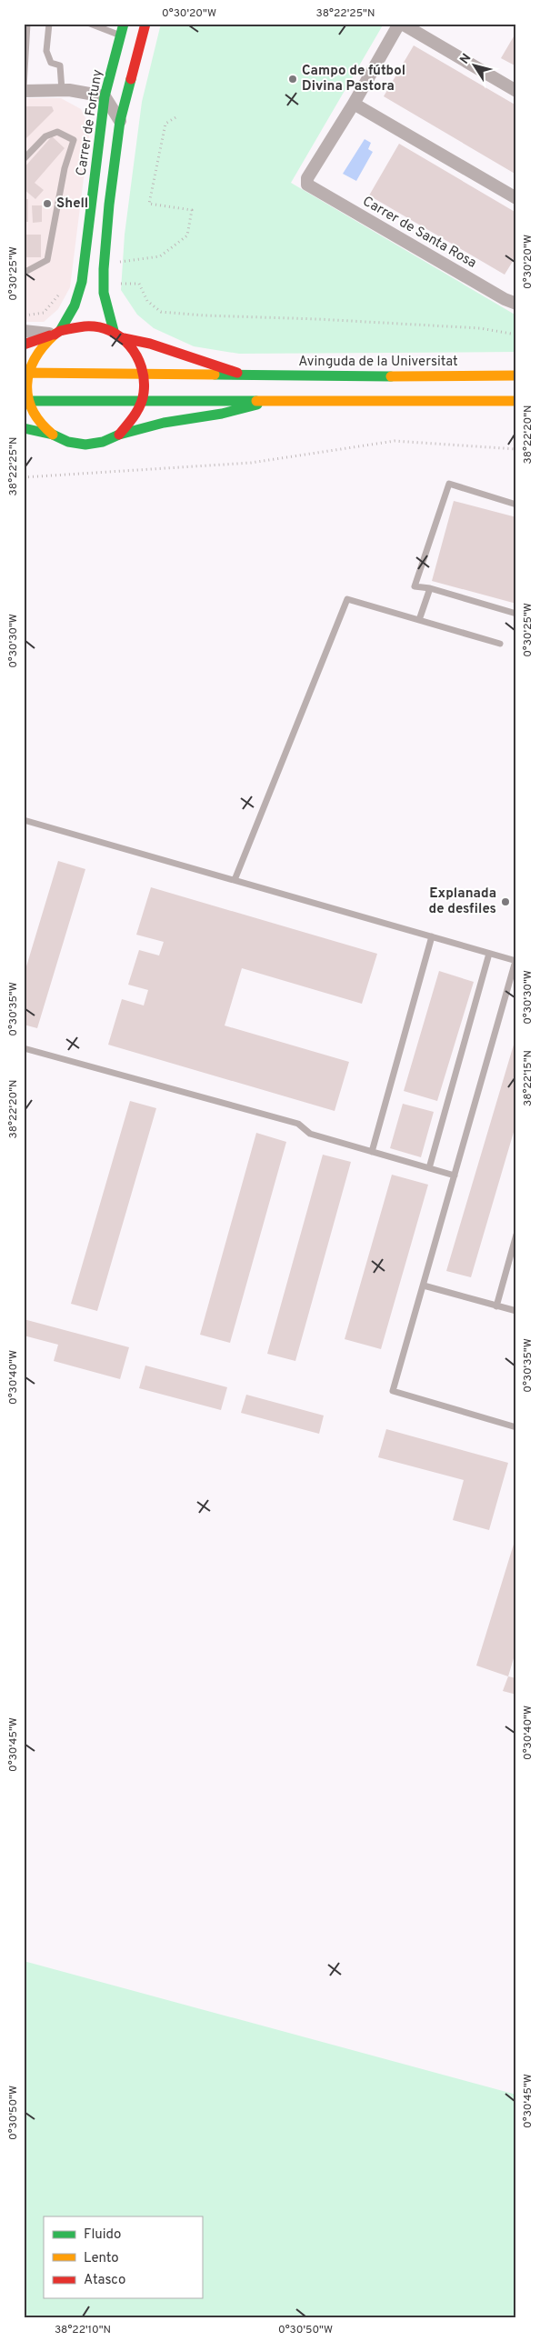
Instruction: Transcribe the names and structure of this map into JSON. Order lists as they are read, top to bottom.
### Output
{
  "streets": {
    "street": ["Carrer de Fortuny", "Carrer de Santa Rosa", "Avinguda de la Universitat"]
  },
  "crossings": [
    ["Carrer de Fortuny", "Avinguda de la Universitat"]
  ],
  "places": ["Campo de fútbol Divina Pastora", "Shell", "Explanada de desfiles"],
  "legend": ["Fluido", "Lento", "Atasco"],
  "north": "top left",
  "coordinates": [
    "0°30'20\"W",
    "38°22'25\"N",
    "0°30'25\"W",
    "38°22'20\"N",
    "0°30'30\"W",
    "0°30'35\"W",
    "38°22'15\"N",
    "0°30'40\"W",
    "0°30'45\"W",
    "0°30'50\"W",
    "38°22'10\"N"
  ]
}
